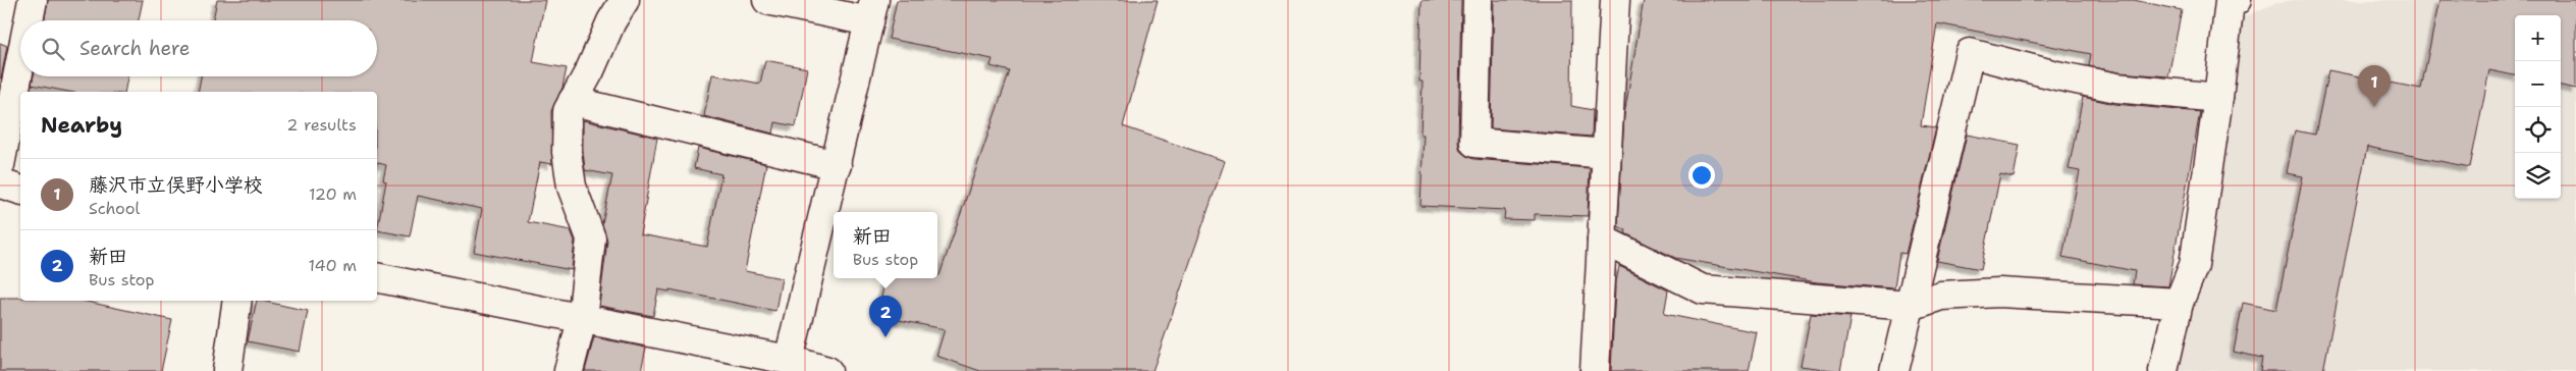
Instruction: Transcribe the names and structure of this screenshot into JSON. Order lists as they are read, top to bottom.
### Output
{
  "page": {
    "map_buttons": ["+", "−"],
    "search": "Search here",
    "pins": ["1", "2"],
    "heading": ["Nearby", "2 results"],
    "list": [
      {
        "mark": "1",
        "name": "藤沢市立俣野小学校",
        "note": "School",
        "value": "120 m"
      },
      {
        "mark": "2",
        "name": "新田",
        "note": "Bus stop",
        "value": "140 m"
      }
    ],
    "popup": ["新田", "Bus stop"]
  }
}
